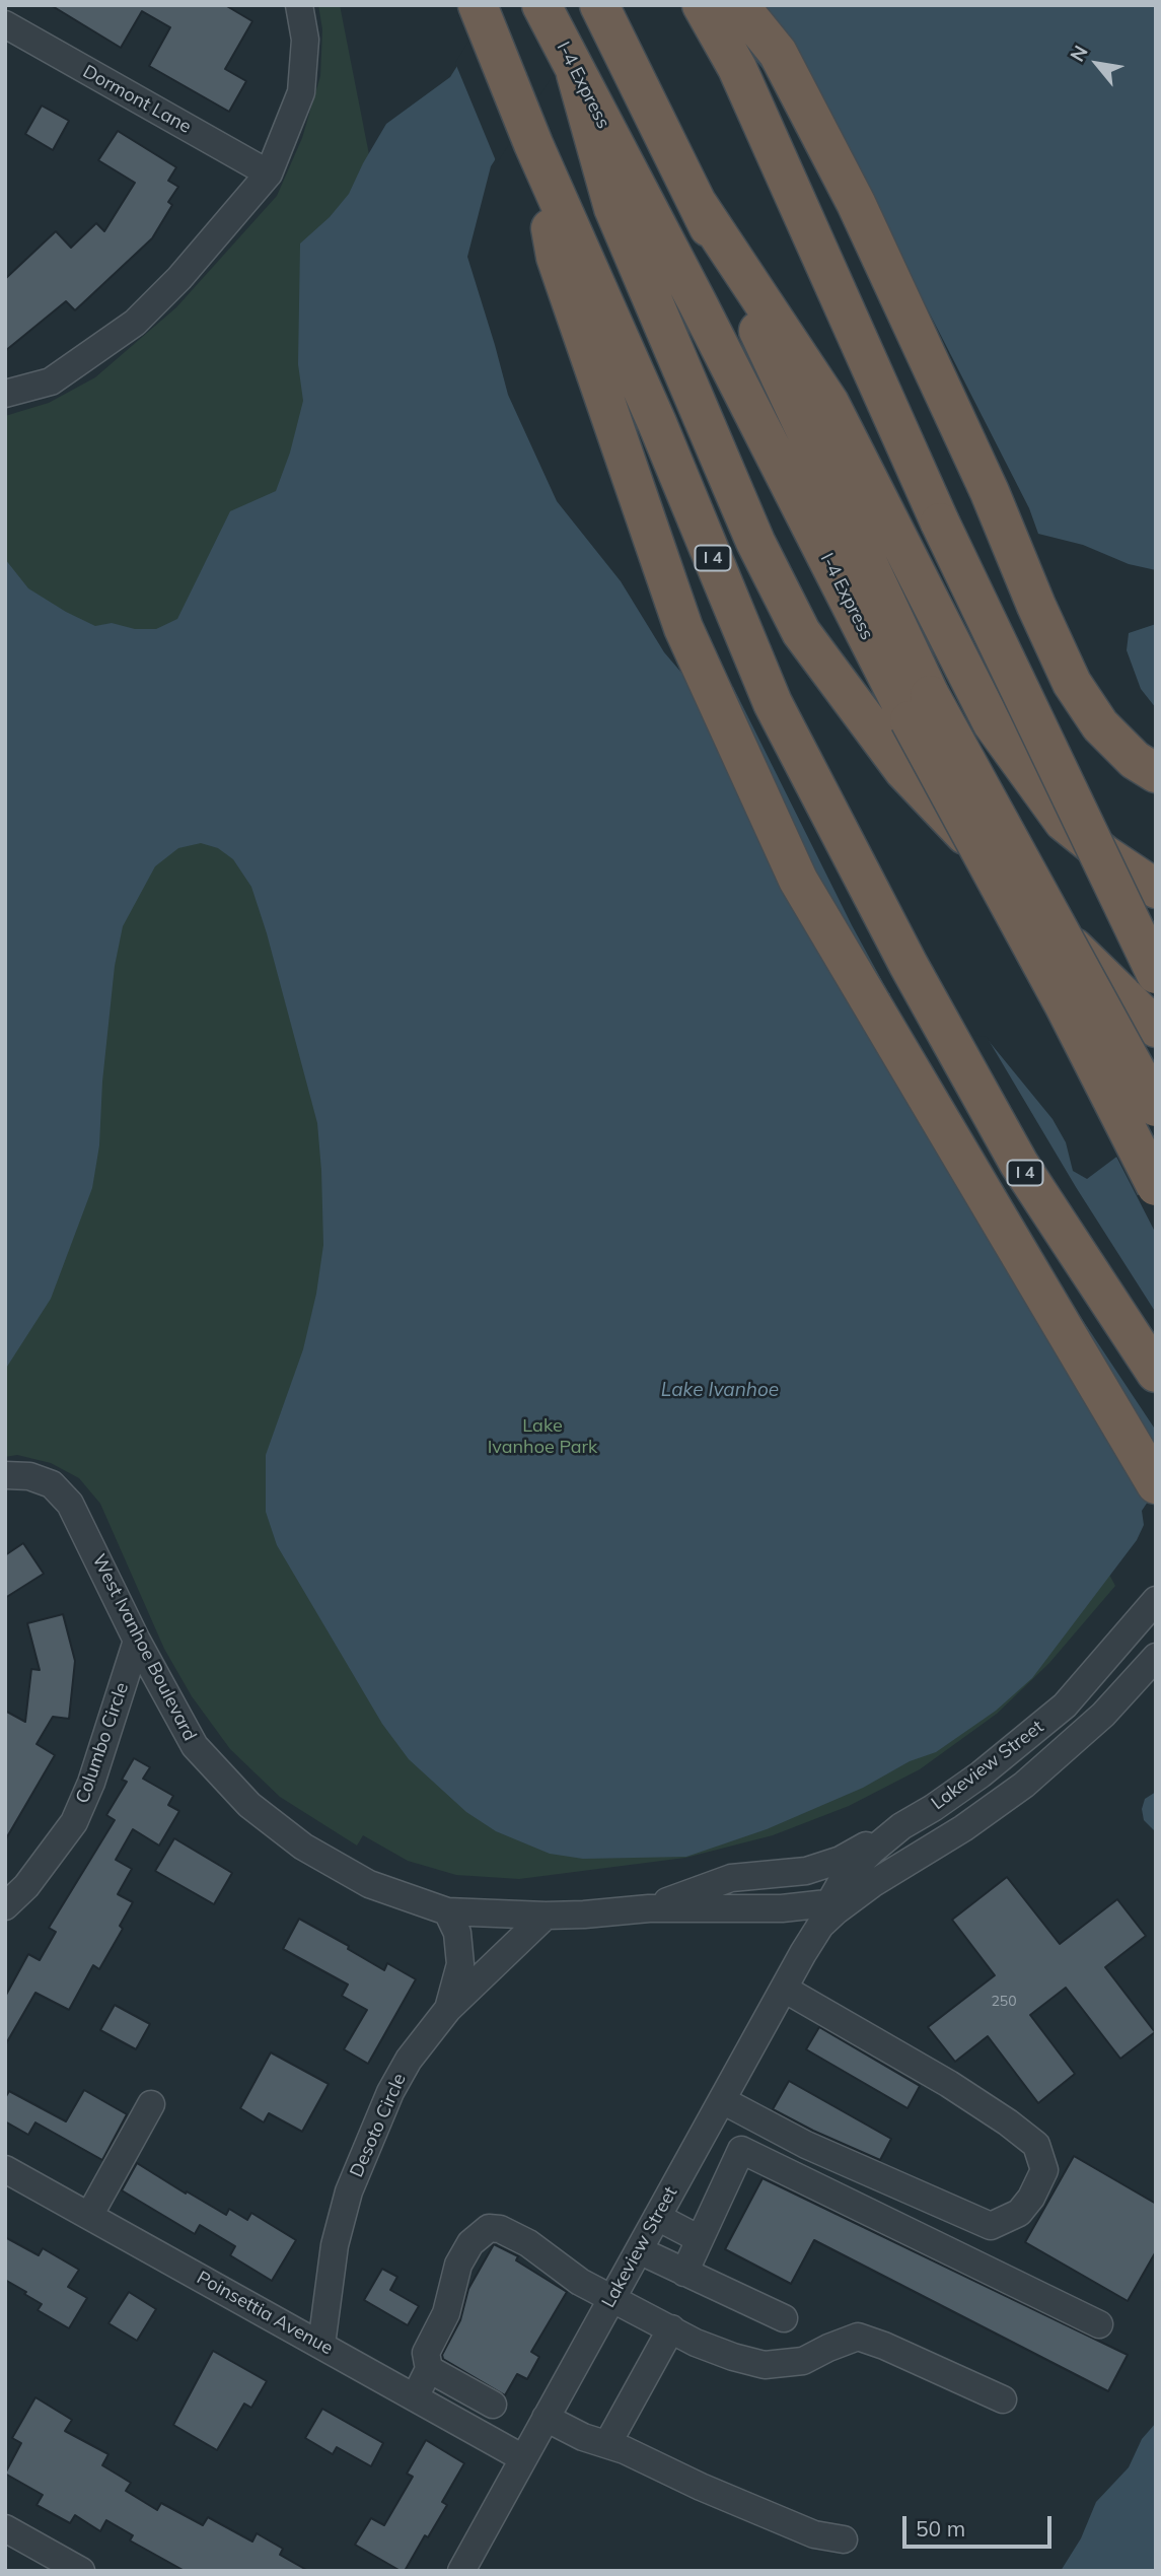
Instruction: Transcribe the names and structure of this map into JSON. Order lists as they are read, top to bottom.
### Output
{
  "streets": {
    "highway": ["I-4 Express", "I 4"],
    "street": [
      "Dormont Lane",
      "West Ivanhoe Boulevard",
      "Columbo Circle",
      "Lakeview Street",
      "Desoto Circle",
      "Poinsettia Avenue"
    ]
  },
  "crossings": [
    ["West Ivanhoe Boulevard", "Columbo Circle"],
    ["West Ivanhoe Boulevard", "Lakeview Street"],
    ["West Ivanhoe Boulevard", "Desoto Circle"],
    ["Lakeview Street", "Poinsettia Avenue"],
    ["Desoto Circle", "Poinsettia Avenue"]
  ],
  "water": ["Lake Ivanhoe"],
  "parks": ["Lake Ivanhoe Park"],
  "house_numbers": ["250"],
  "scale_bar": "50 m",
  "north": "top left"
}
